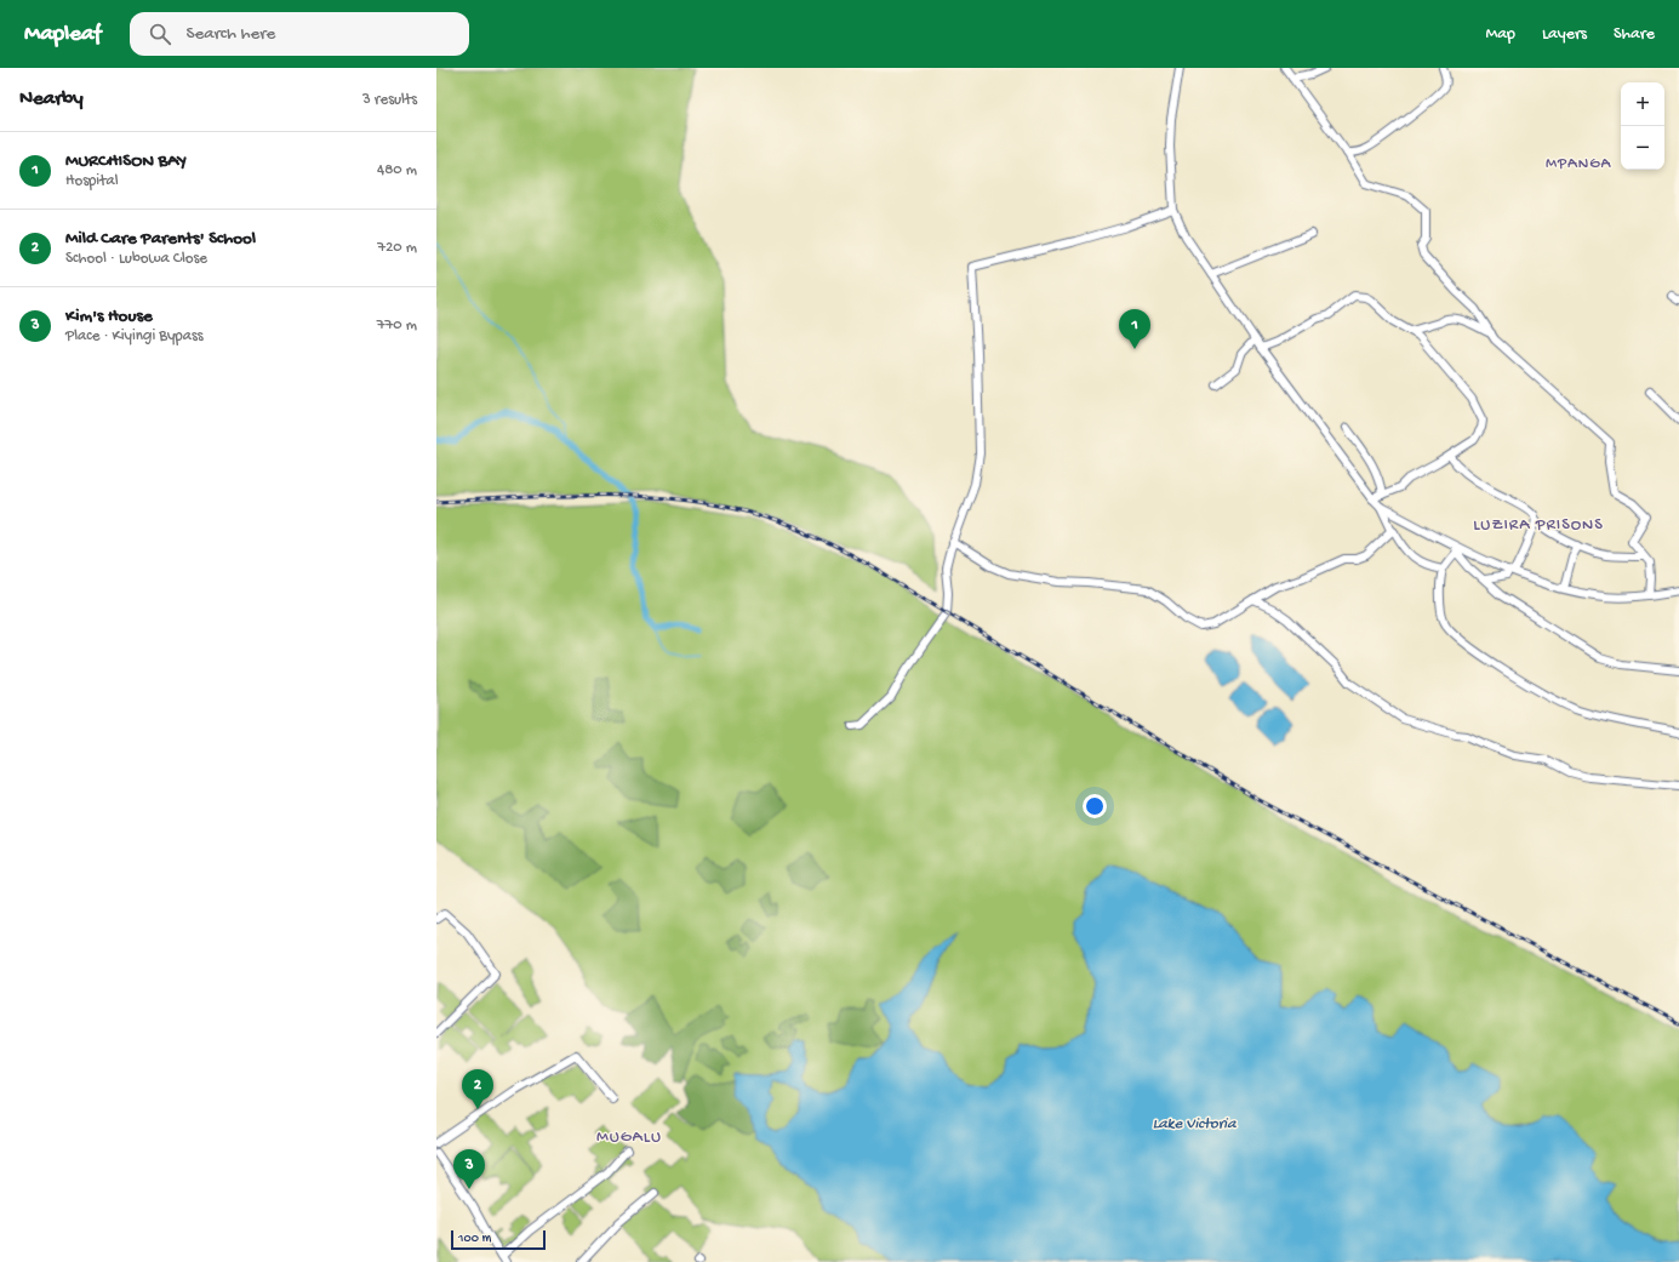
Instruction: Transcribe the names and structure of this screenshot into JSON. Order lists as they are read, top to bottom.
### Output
{
  "districts": ["MPANGA", "LUZIRA PRISONS", "MUGALU"],
  "water": ["Lake Victoria"],
  "scale_bar": "100 m",
  "page": {
    "header": "Mapleaf",
    "search": "Search here",
    "nav": ["Map", "Layers", "Share"],
    "heading": ["Nearby", "3 results"],
    "map_buttons": ["+", "−"],
    "list": [
      {
        "mark": "1",
        "name": "MURCHISON BAY",
        "note": "Hospital",
        "value": "480 m"
      },
      {
        "mark": "2",
        "name": "Mild Care Parents' School",
        "note": "School · Lubowa Close",
        "value": "720 m"
      },
      {
        "mark": "3",
        "name": "Kim's House",
        "note": "Place · Kiyingi Bypass",
        "value": "770 m"
      }
    ],
    "pins": ["1", "2", "3"],
    "scale": "100 m"
  }
}
